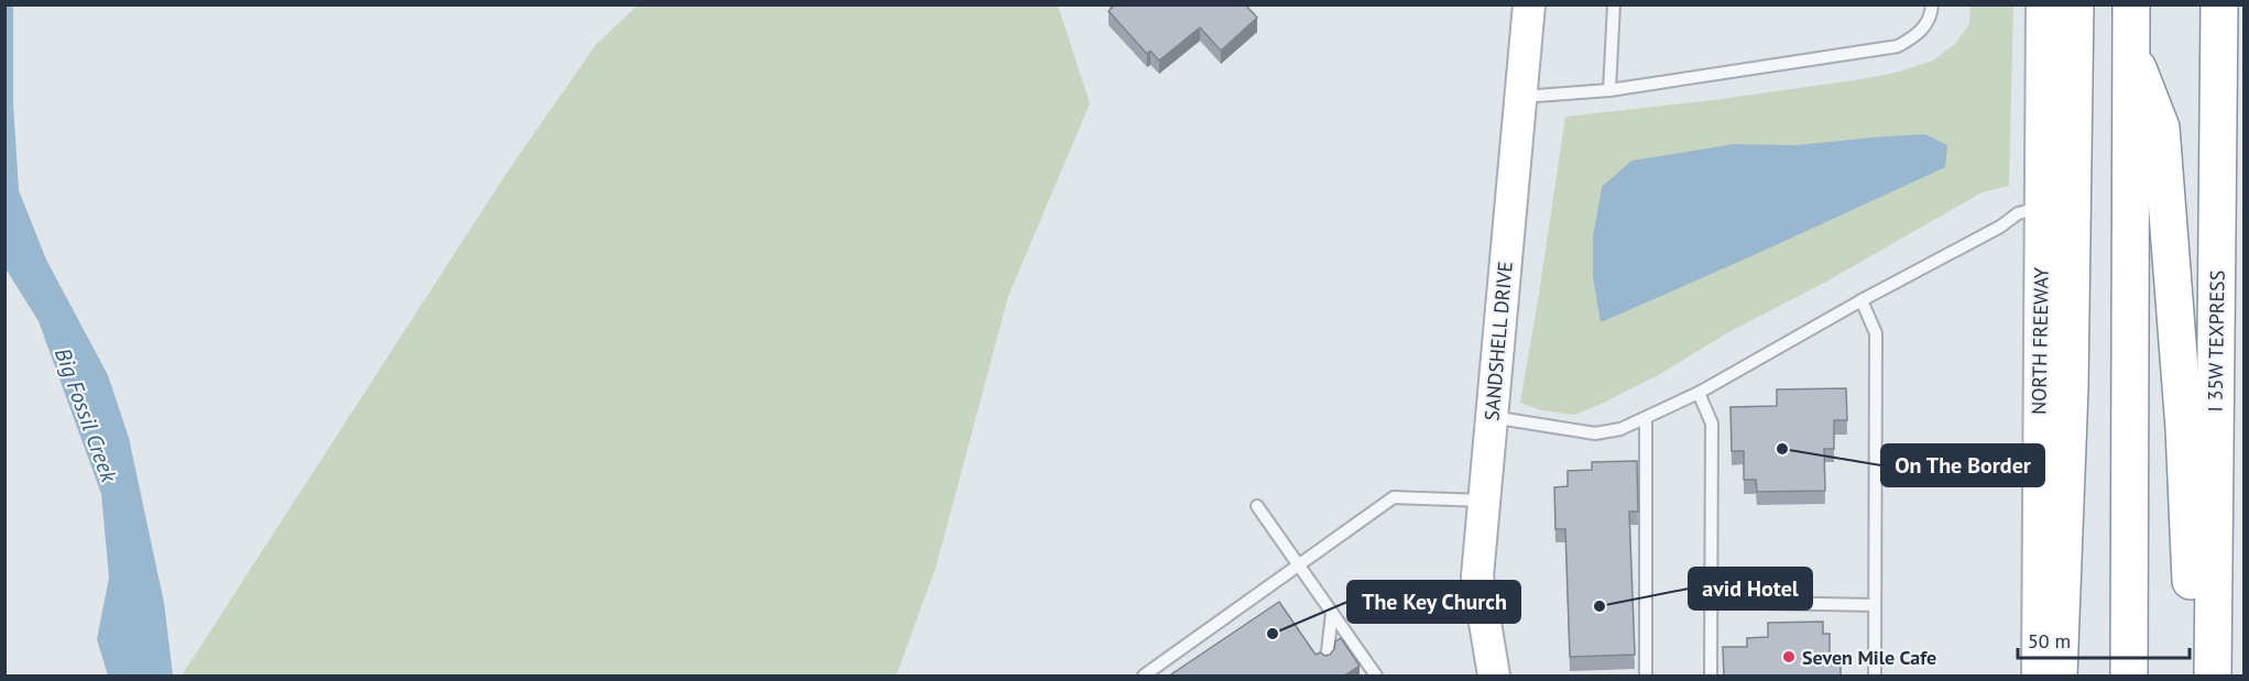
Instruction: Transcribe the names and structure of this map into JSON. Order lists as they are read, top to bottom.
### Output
{
  "streets": {
    "highway": ["I 35W TEXPRESS"],
    "street": ["SANDSHELL DRIVE", "NORTH FREEWAY"]
  },
  "water": ["Big Fossil Creek"],
  "places": [
    "On The Border",
    "avid Hotel",
    "The Key Church",
    "Seven Mile Cafe"
  ],
  "scale_bar": "50 m"
}
